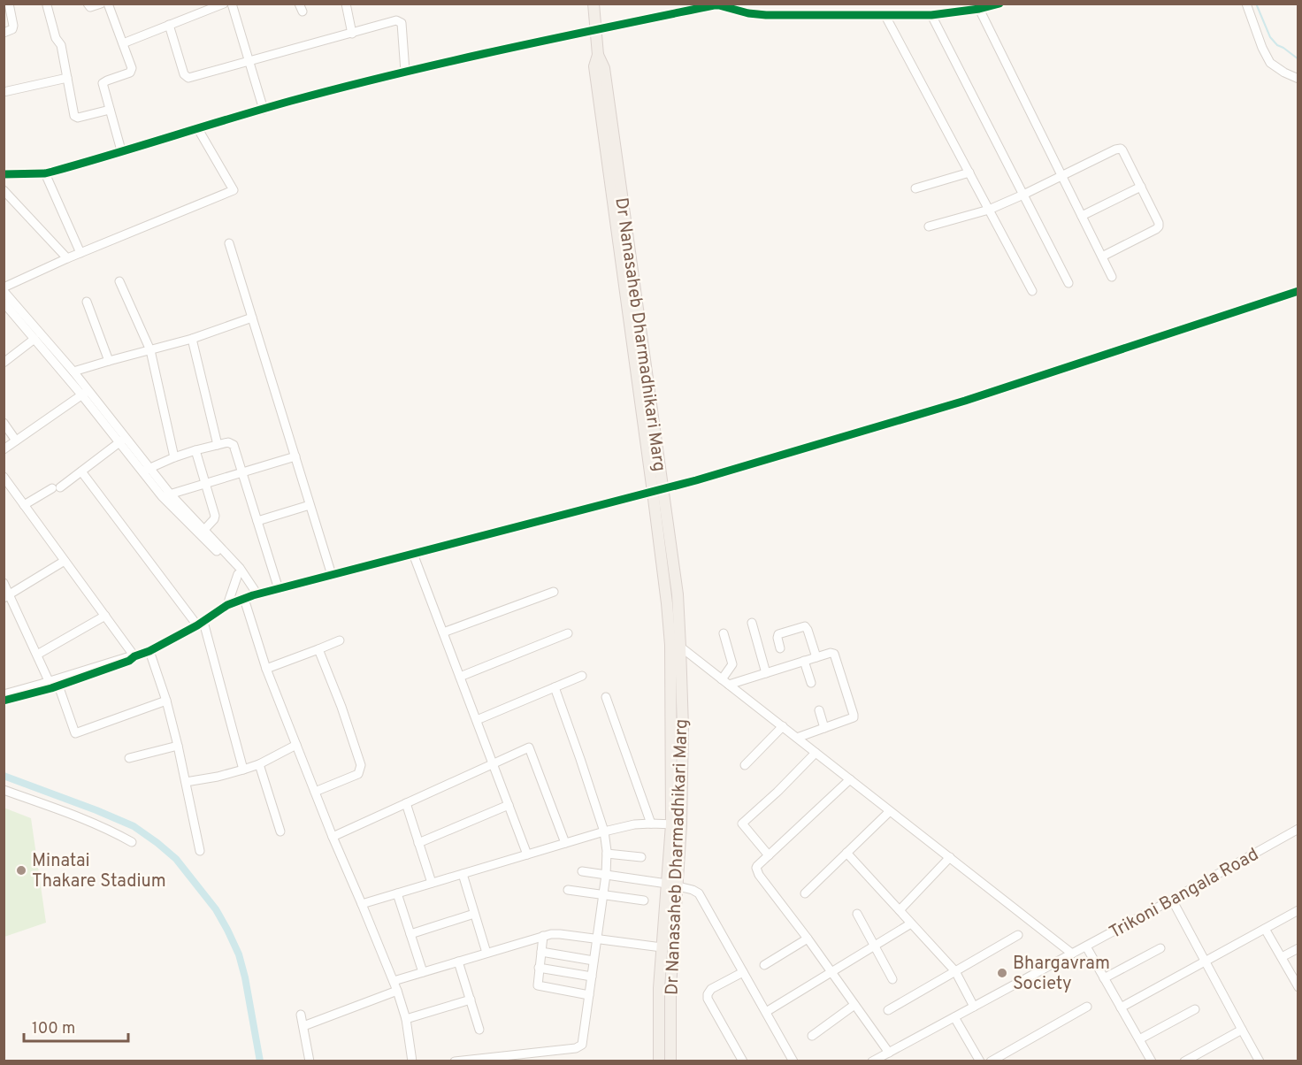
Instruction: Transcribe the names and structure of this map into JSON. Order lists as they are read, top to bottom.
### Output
{
  "streets": {
    "main road": ["Dr Nanasaheb Dharmadhikari Marg"],
    "street": ["Trikoni Bangala Road"]
  },
  "places": ["Minatai Thakare Stadium", "Bhargavram Society"],
  "scale_bar": "100 m"
}
